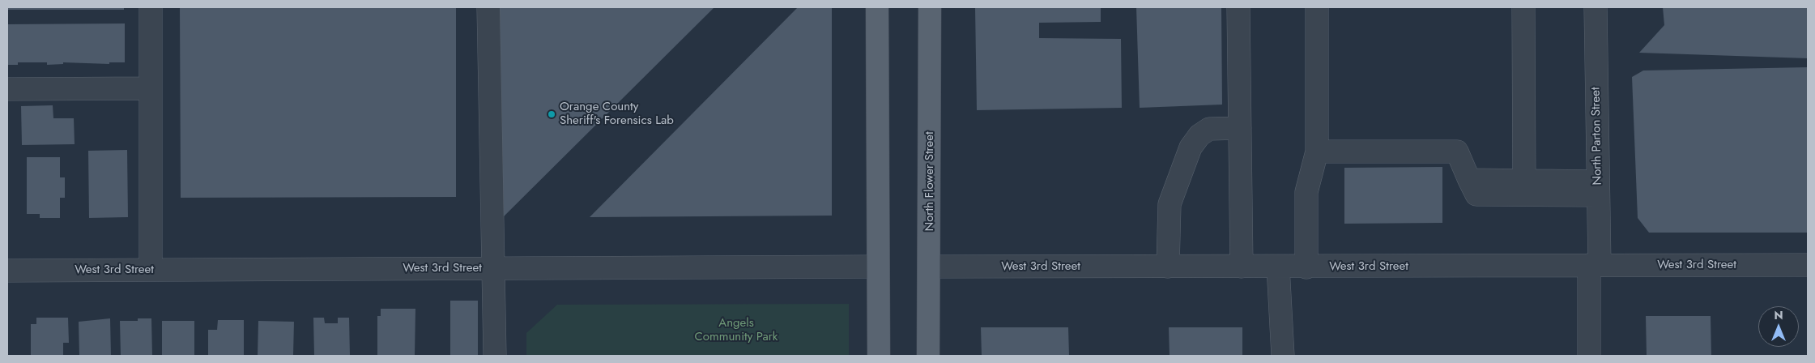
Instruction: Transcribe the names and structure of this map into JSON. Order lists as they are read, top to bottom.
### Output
{
  "streets": {
    "main road": ["North Flower Street"],
    "street": ["North Parton Street", "West 3rd Street"]
  },
  "crossings": [
    ["North Parton Street", "West 3rd Street"],
    ["North Flower Street", "West 3rd Street"]
  ],
  "parks": ["Angels Community Park"],
  "places": ["Orange County Sheriff's Forensics Lab"],
  "north": "top"
}
